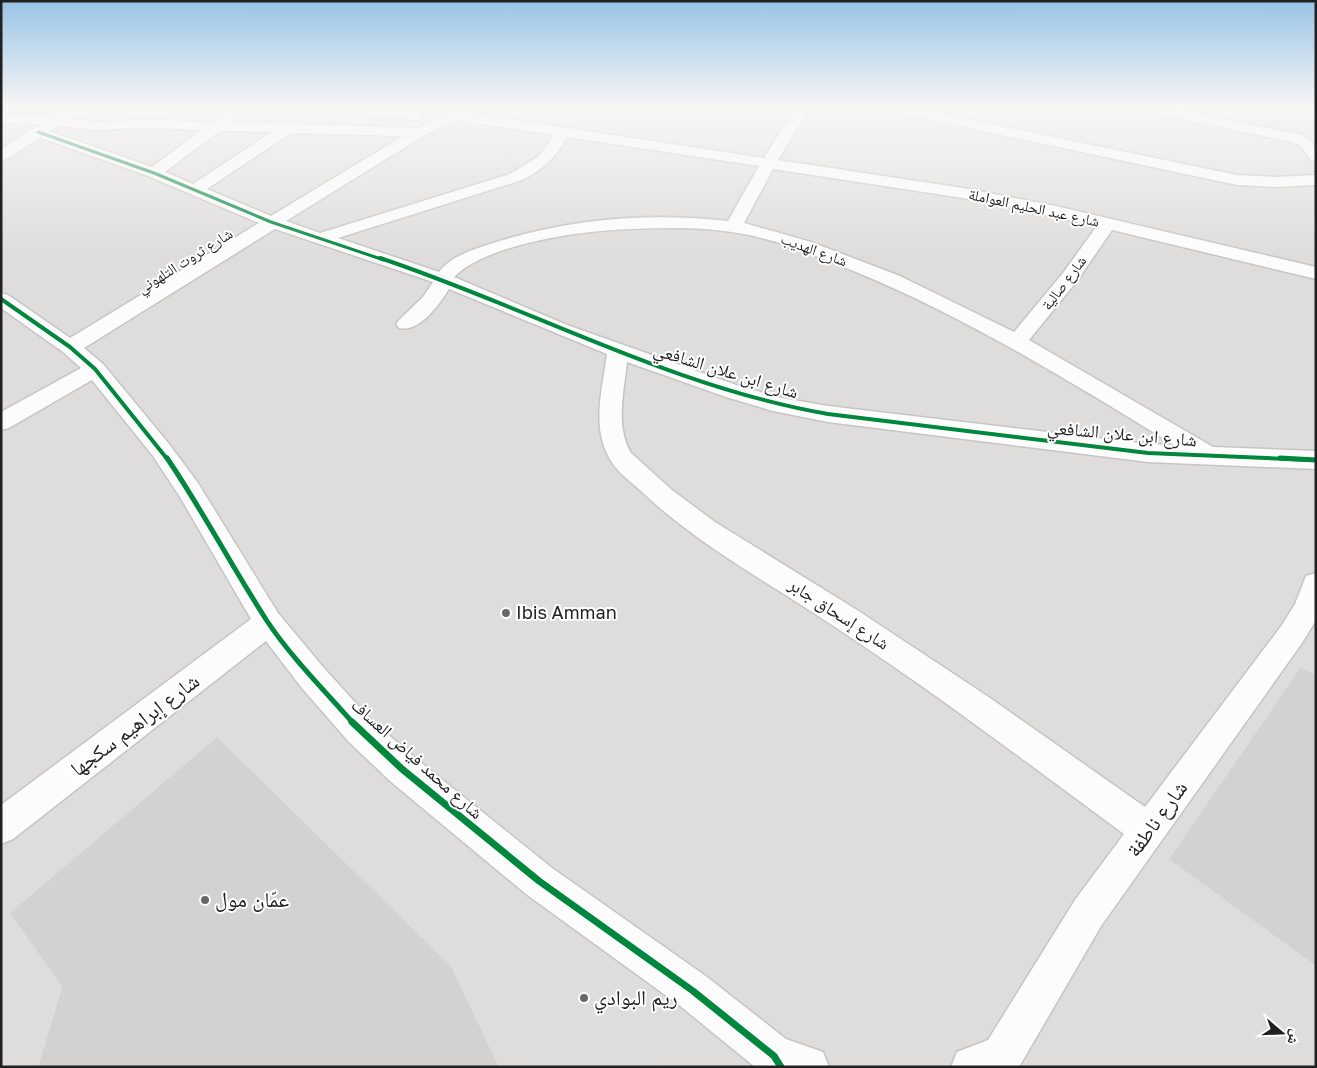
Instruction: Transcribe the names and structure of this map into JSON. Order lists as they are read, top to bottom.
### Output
{
  "streets": {
    "street": [
      "شارع عبد الحليم العواملة",
      "شارع الهديب",
      "شارع ثروت التلهوني",
      "شارع صالية",
      "شارع ابن علان الشافعي",
      "شارع إسحاق جابر",
      "شارع إبراهيم سكجها",
      "شارع محمد فياض العساف",
      "شارع ناطفة"
    ]
  },
  "crossings": [
    ["شارع عبد الحليم العواملة", "شارع صالية"],
    ["شارع الهديب", "شارع صالية"],
    ["شارع الهديب", "شارع ابن علان الشافعي"],
    ["شارع ثروت التلهوني", "شارع ابن علان الشافعي"],
    ["شارع ثروت التلهوني", "شارع محمد فياض العساف"],
    ["شارع ابن علان الشافعي", "شارع إسحاق جابر"],
    ["شارع إسحاق جابر", "شارع ناطفة"],
    ["شارع إبراهيم سكجها", "شارع محمد فياض العساف"]
  ],
  "places": ["Ibis Amman", "عمّان مول", "ريم البوادي"],
  "north": "right"
}
